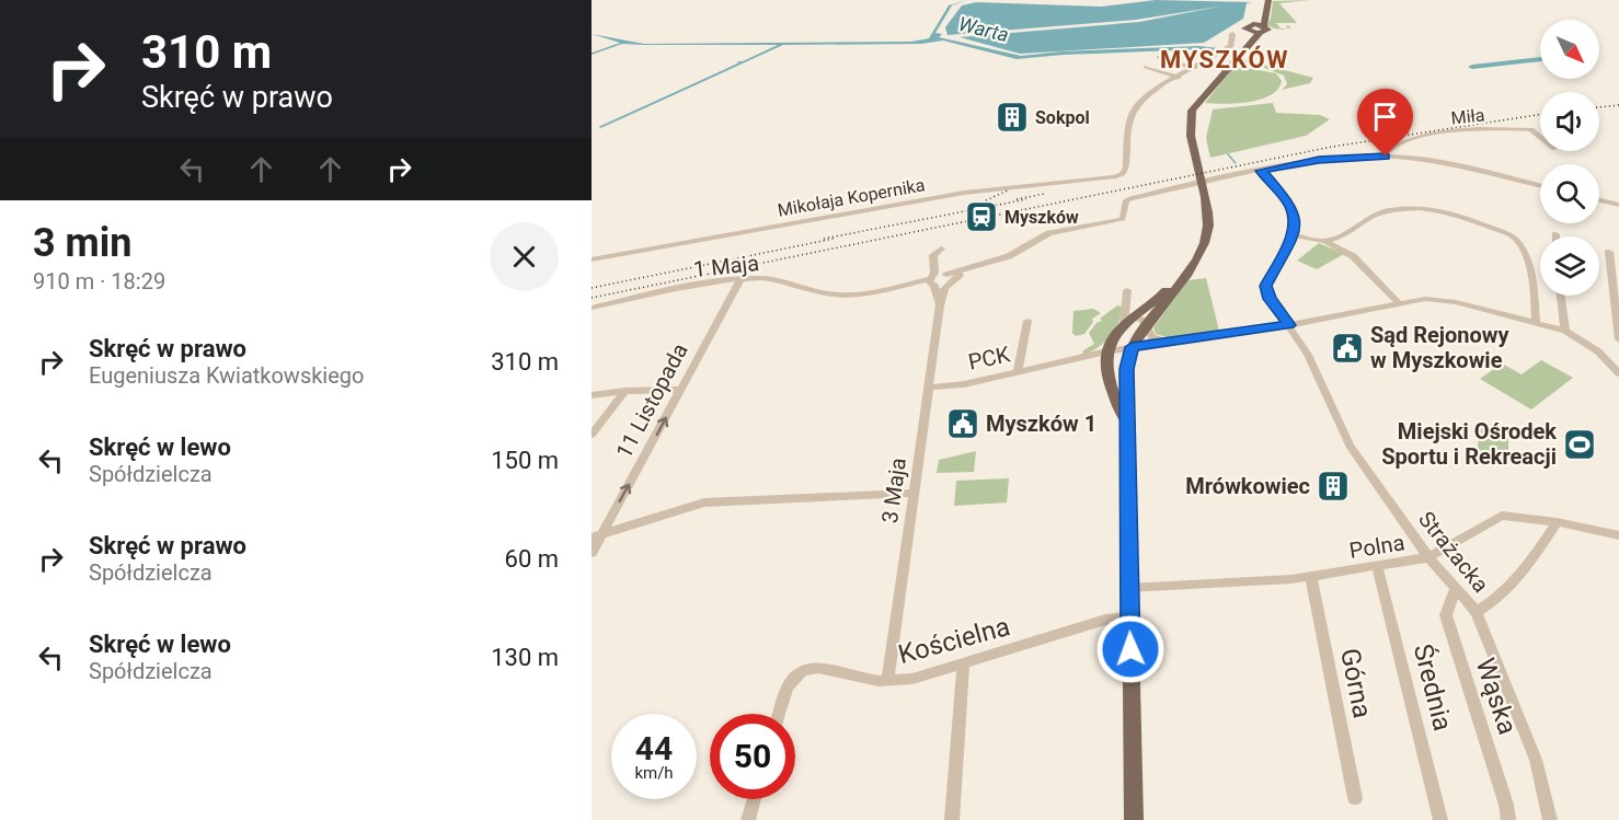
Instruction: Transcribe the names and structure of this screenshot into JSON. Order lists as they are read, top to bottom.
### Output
{
  "streets": {
    "street": [
      "Miła",
      "Mikołaja Kopernika",
      "1 Maja",
      "PCK",
      "11 Listopada",
      "3 Maja",
      "Polna",
      "Strażacka",
      "Kościelna",
      "Górna",
      "Średnia",
      "Wąska"
    ]
  },
  "crossings": [
    ["1 Maja", "11 Listopada"],
    ["1 Maja", "3 Maja"],
    ["PCK", "3 Maja"],
    ["PCK", "Strażacka"],
    ["3 Maja", "Kościelna"],
    ["Polna", "Strażacka"],
    ["Polna", "Górna"],
    ["Polna", "Średnia"],
    ["Strażacka", "Wąska"]
  ],
  "districts": ["MYSZKÓW"],
  "water": ["Warta"],
  "places": {
    "building": ["Sokpol", "Mrówkowiec"],
    "station": ["Myszków"],
    "public building": ["Sąd Rejonowy w Myszkowie", "Myszków 1"],
    "sports": ["Miejski Ośrodek Sportu i Rekreacji"]
  },
  "north": "bottom right",
  "page": {
    "turn": ["310 m", "Skręć w prawo"],
    "heading": ["3 min", "910 m · 18:29"],
    "list": [
      {
        "name": "Skręć w prawo",
        "note": "Eugeniusza Kwiatkowskiego",
        "value": "310 m"
      },
      {
        "name": "Skręć w lewo",
        "note": "Spółdzielcza",
        "value": "150 m"
      },
      {
        "name": "Skręć w prawo",
        "note": "Spółdzielcza",
        "value": "60 m"
      },
      {
        "name": "Skręć w lewo",
        "note": "Spółdzielcza",
        "value": "130 m"
      }
    ],
    "speed": "44 km/h",
    "limit": "50"
  }
}
